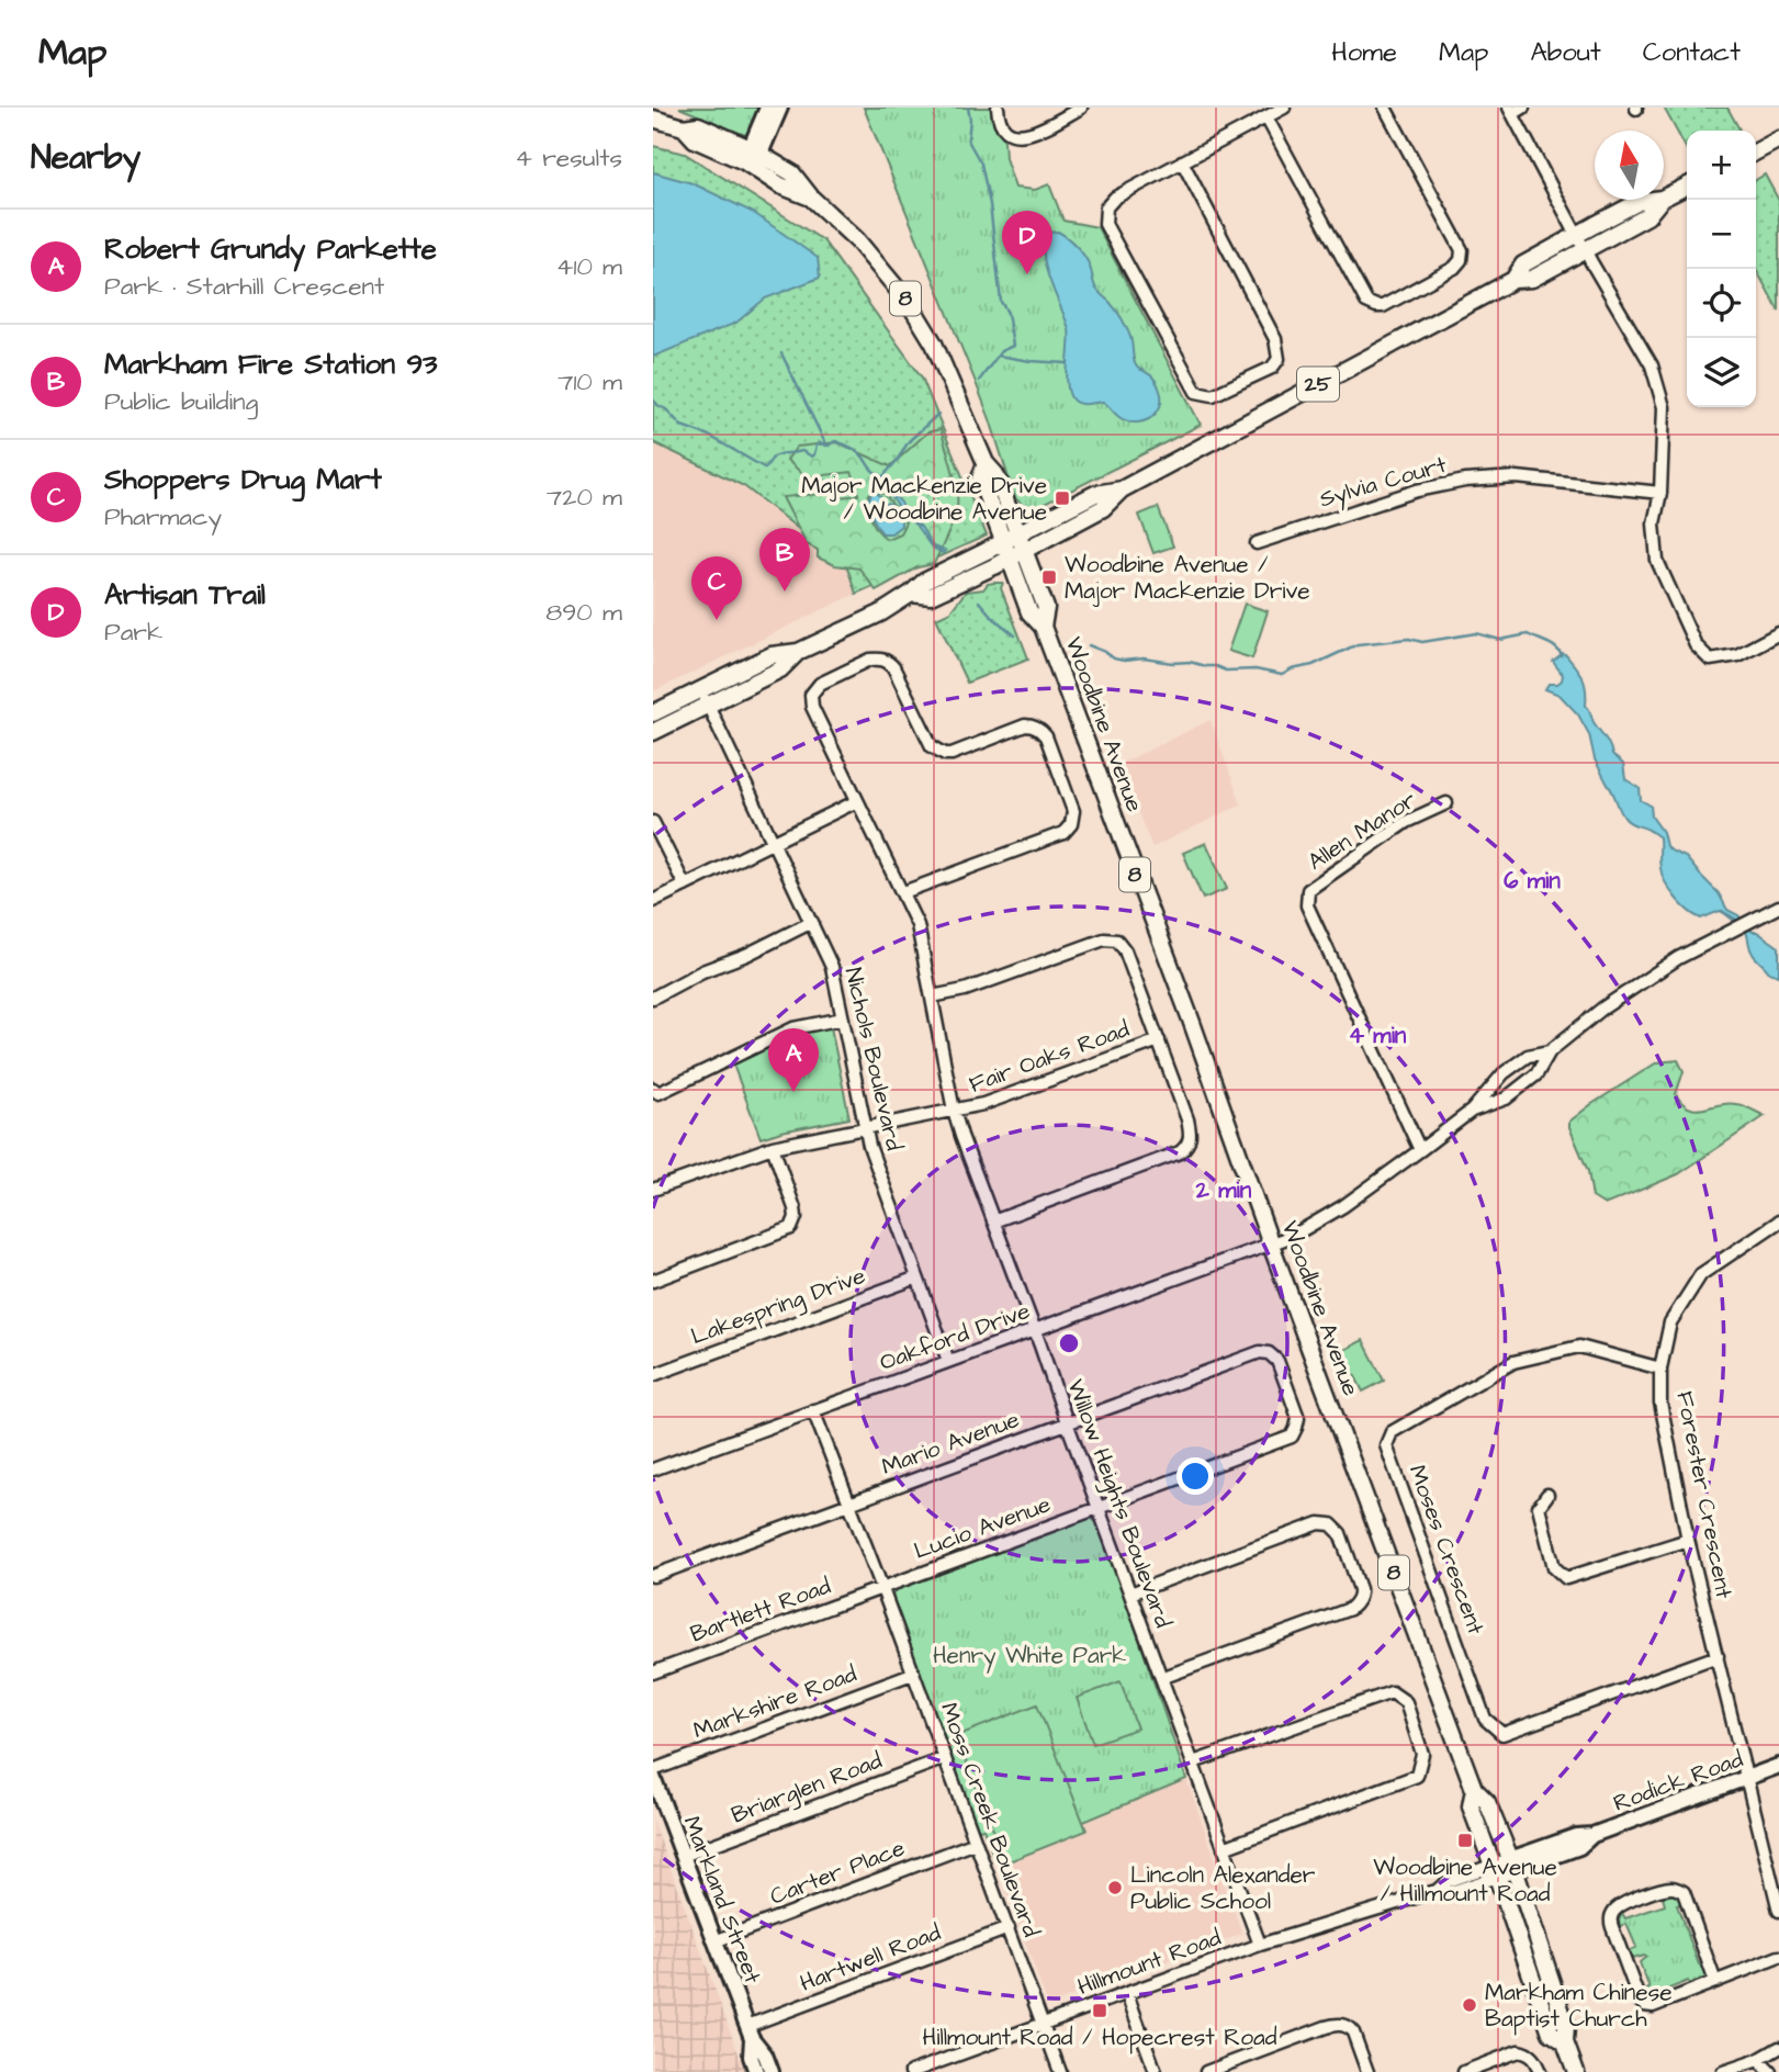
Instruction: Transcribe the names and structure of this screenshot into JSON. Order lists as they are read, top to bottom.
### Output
{
  "streets": {
    "main road": ["8", "25", "Woodbine Avenue"],
    "street": [
      "Sylvia Court",
      "Allen Manor",
      "Fair Oaks Road",
      "Nichols Boulevard",
      "Lakespring Drive",
      "Oakford Drive",
      "Mario Avenue",
      "Forester Crescent",
      "Willow Heights Boulevard",
      "Lucio Avenue",
      "Moses Crescent",
      "Bartlett Road",
      "Markshire Road",
      "Rodick Road",
      "Briarglen Road",
      "Moss Creek Boulevard",
      "Carter Place",
      "Markland Street",
      "Hartwell Road",
      "Hillmount Road"
    ]
  },
  "crossings": [
    ["25", "Woodbine Avenue"],
    ["25", "Nichols Boulevard"],
    ["Woodbine Avenue", "Oakford Drive"],
    ["Woodbine Avenue", "Rodick Road"],
    ["Woodbine Avenue", "Hillmount Road"],
    ["Allen Manor", "Oakford Drive"],
    ["Fair Oaks Road", "Nichols Boulevard"],
    ["Fair Oaks Road", "Willow Heights Boulevard"],
    ["Nichols Boulevard", "Lakespring Drive"],
    ["Nichols Boulevard", "Oakford Drive"],
    ["Oakford Drive", "Willow Heights Boulevard"],
    ["Oakford Drive", "Moss Creek Boulevard"],
    ["Mario Avenue", "Willow Heights Boulevard"],
    ["Mario Avenue", "Lucio Avenue"],
    ["Mario Avenue", "Moss Creek Boulevard"],
    ["Forester Crescent", "Moses Crescent"],
    ["Forester Crescent", "Rodick Road"],
    ["Willow Heights Boulevard", "Lucio Avenue"],
    ["Willow Heights Boulevard", "Hillmount Road"],
    ["Lucio Avenue", "Bartlett Road"],
    ["Lucio Avenue", "Moss Creek Boulevard"],
    ["Bartlett Road", "Moss Creek Boulevard"],
    ["Markshire Road", "Moss Creek Boulevard"],
    ["Rodick Road", "Hillmount Road"],
    ["Briarglen Road", "Moss Creek Boulevard"],
    ["Briarglen Road", "Markland Street"],
    ["Moss Creek Boulevard", "Carter Place"],
    ["Moss Creek Boulevard", "Hartwell Road"],
    ["Moss Creek Boulevard", "Hillmount Road"],
    ["Carter Place", "Markland Street"],
    ["Markland Street", "Hartwell Road"]
  ],
  "parks": ["Henry White Park"],
  "places": {
    "transit": [
      "Major Mackenzie Drive / Woodbine Avenue",
      "Woodbine Avenue / Major Mackenzie Drive",
      "Woodbine Avenue / Hillmount Road",
      "Hillmount Road / Hopecrest Road"
    ],
    "other": ["Lincoln Alexander Public School", "Markham Chinese Baptist Church"]
  },
  "north": "top",
  "page": {
    "header": "Map",
    "nav": [
      "Home",
      "Map",
      "About",
      "Contact"
    ],
    "heading": ["Nearby", "4 results"],
    "map_buttons": ["+", "−"],
    "list": [
      {
        "mark": "A",
        "name": "Robert Grundy Parkette",
        "note": "Park · Starhill Crescent",
        "value": "410 m"
      },
      {
        "mark": "B",
        "name": "Markham Fire Station 93",
        "note": "Public building",
        "value": "710 m"
      },
      {
        "mark": "C",
        "name": "Shoppers Drug Mart",
        "note": "Pharmacy",
        "value": "720 m"
      },
      {
        "mark": "D",
        "name": "Artisan Trail",
        "note": "Park",
        "value": "890 m"
      }
    ],
    "pins": [
      "D",
      "B",
      "C",
      "A"
    ]
  },
  "rings": ["6 min", "4 min", "2 min"]
}
